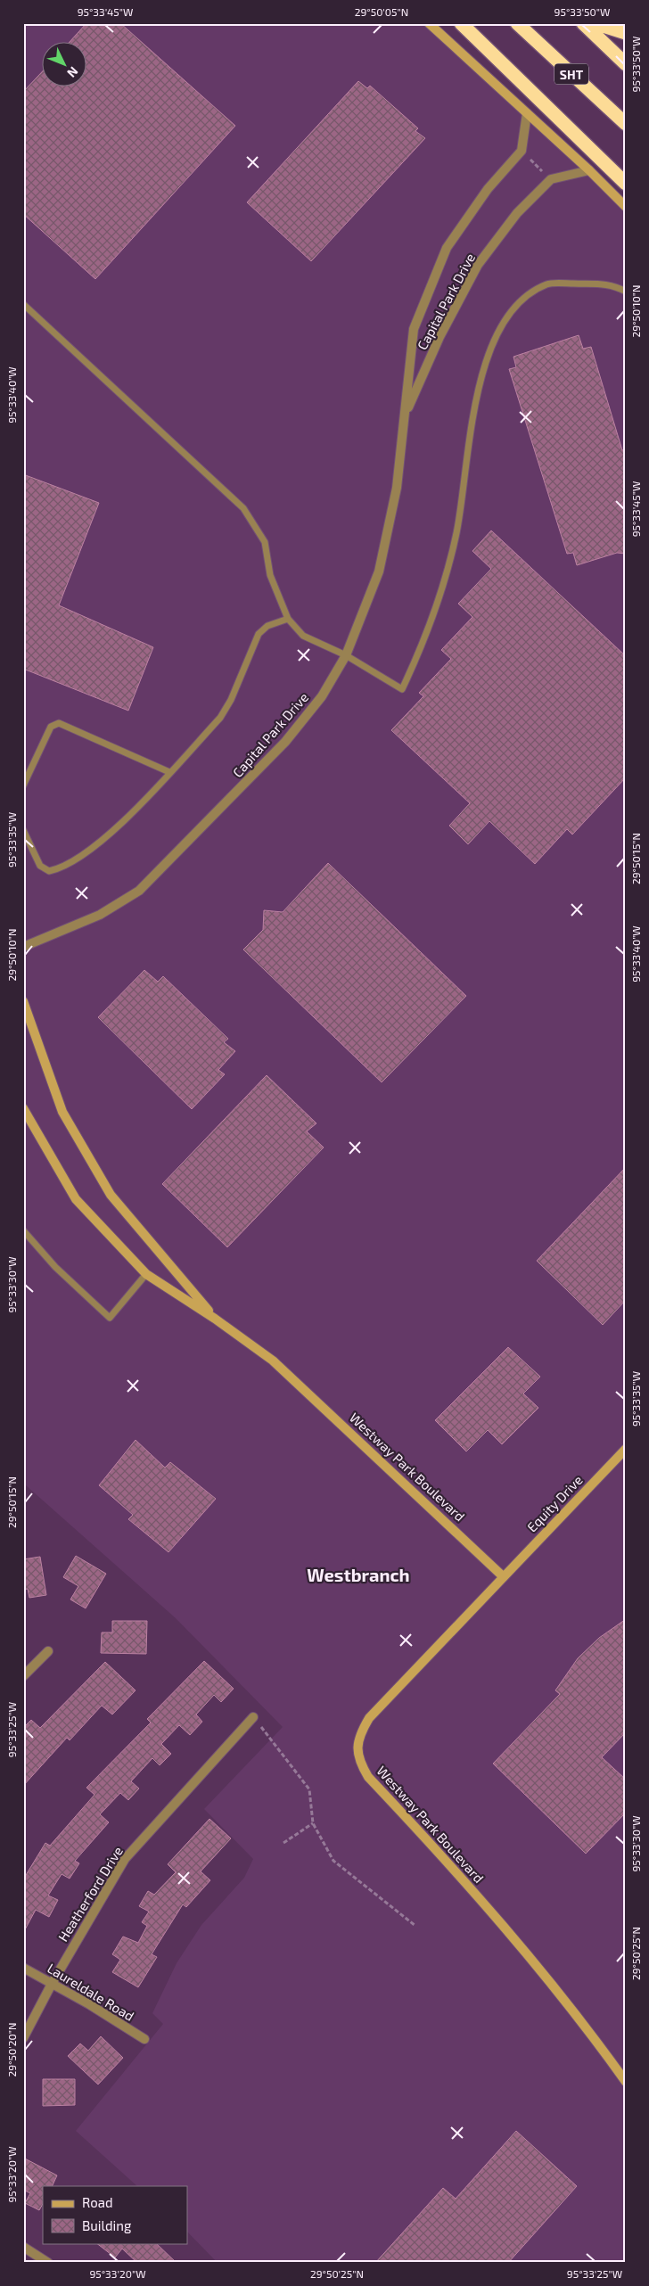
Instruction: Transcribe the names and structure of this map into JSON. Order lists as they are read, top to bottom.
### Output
{
  "streets": {
    "highway": ["SHT"],
    "street": [
      "Capital Park Drive",
      "Westway Park Boulevard",
      "Equity Drive",
      "Heatherford Drive",
      "Laureldale Road"
    ]
  },
  "crossings": [
    ["Westway Park Boulevard", "Equity Drive"],
    ["Heatherford Drive", "Laureldale Road"]
  ],
  "districts": ["Westbranch"],
  "legend": ["Road", "Building"],
  "north": "bottom right",
  "coordinates": [
    "95°33'45\"W",
    "29°50'05\"N",
    "95°33'50\"W",
    "29°50'10\"N",
    "95°33'40\"W",
    "95°33'35\"W",
    "29°50'15\"N",
    "95°33'30\"W",
    "95°33'25\"W",
    "29°50'25\"N",
    "29°50'20\"N",
    "95°33'20\"W"
  ]
}
